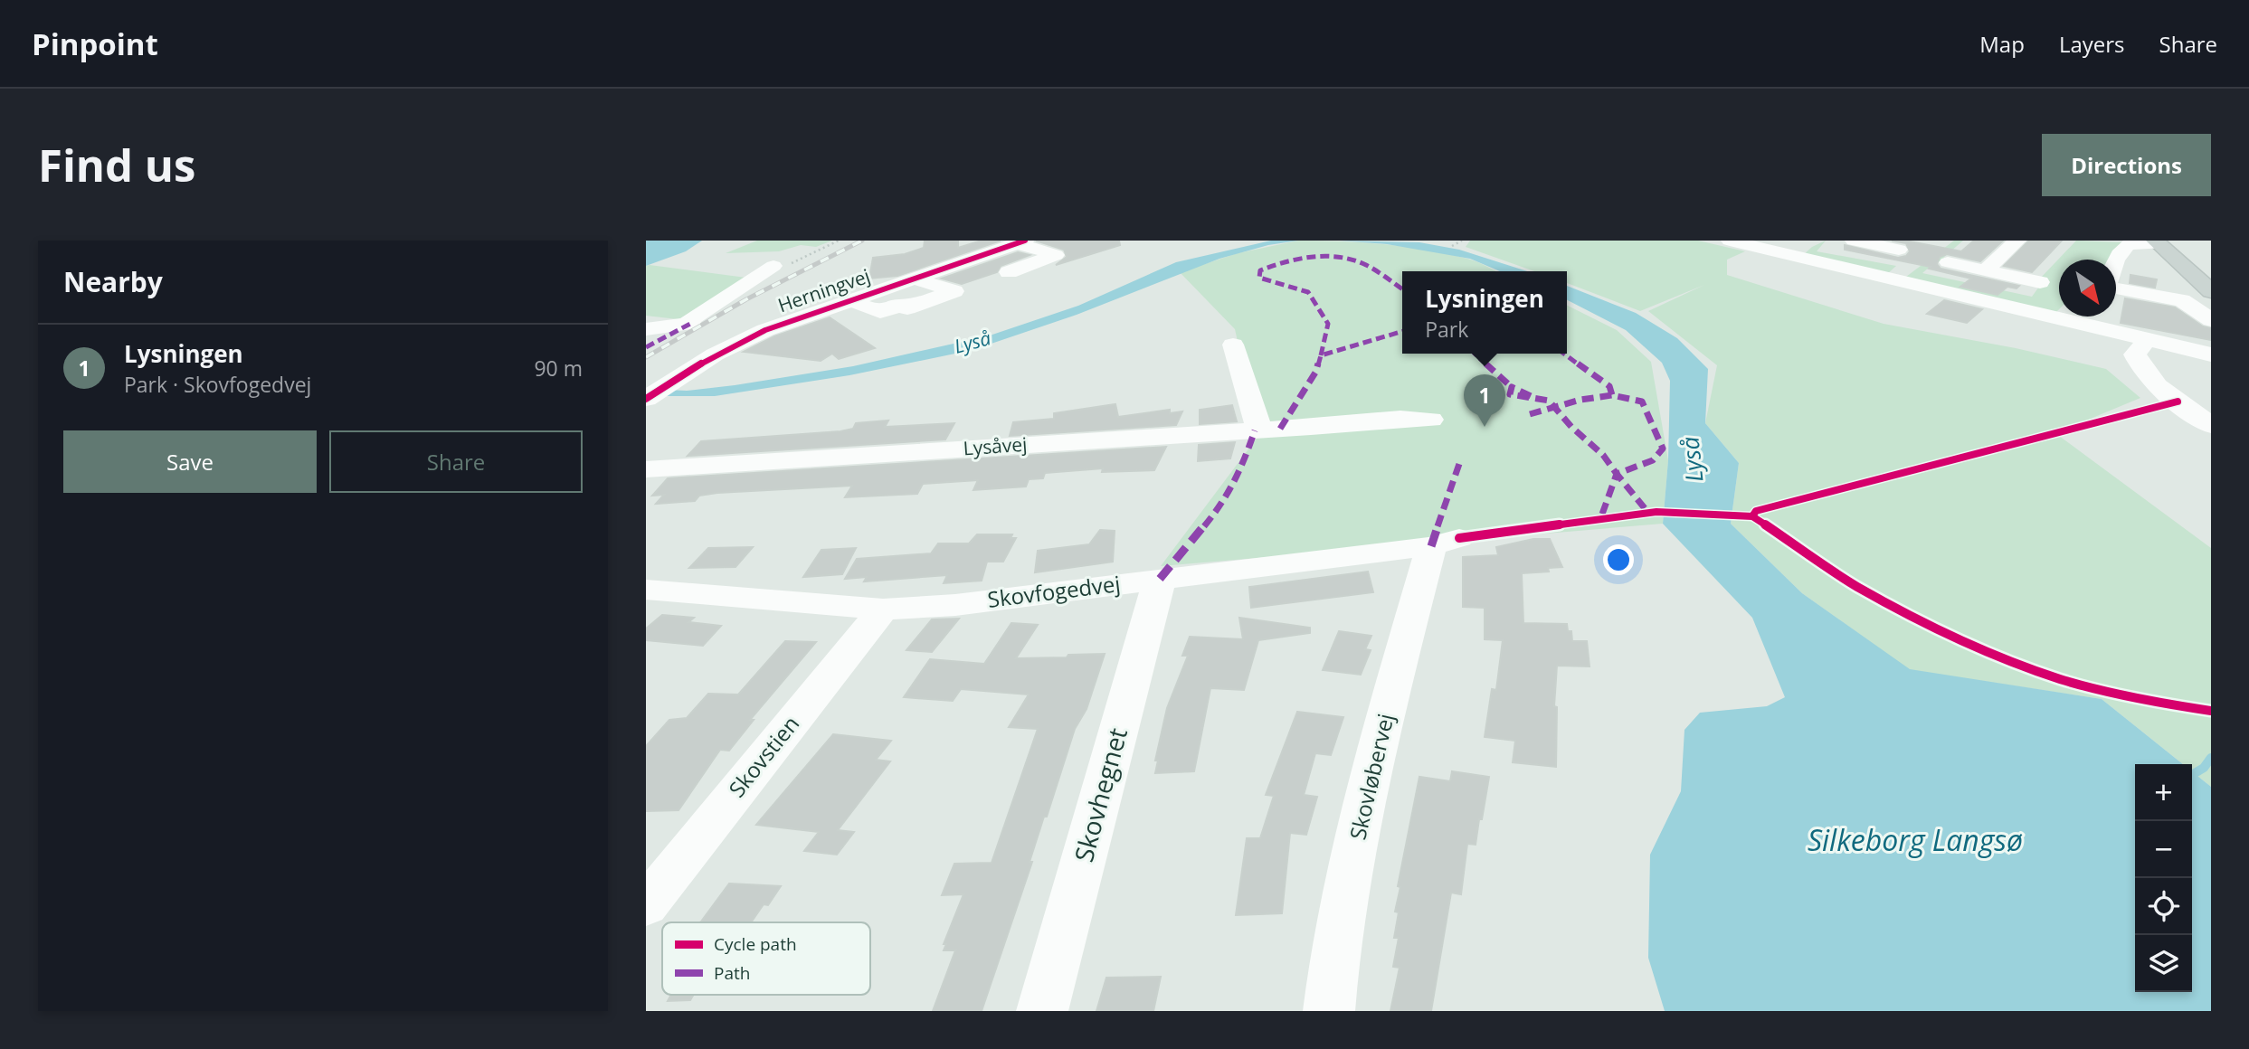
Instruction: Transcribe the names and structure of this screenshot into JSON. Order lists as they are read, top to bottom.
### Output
{
  "streets": {
    "street": [
      "Herningvej",
      "Lysåvej",
      "Skovfogedvej",
      "Skovstien",
      "Skovløbervej",
      "Skovhegnet"
    ]
  },
  "crossings": [
    ["Skovfogedvej", "Skovstien"],
    ["Skovfogedvej", "Skovløbervej"],
    ["Skovfogedvej", "Skovhegnet"]
  ],
  "water": ["Lyså", "Silkeborg Langsø"],
  "legend": ["Cycle path", "Path"],
  "north": "bottom right",
  "page": {
    "header": "Pinpoint",
    "nav": ["Map", "Layers", "Share"],
    "buttons": [
      "Directions",
      ["Save", "Share"]
    ],
    "title": "Find us",
    "heading": "Nearby",
    "popup": ["Lysningen", "Park"],
    "list": [
      {
        "mark": "1",
        "name": "Lysningen",
        "note": "Park · Skovfogedvej",
        "value": "90 m"
      }
    ],
    "pins": "1",
    "map_buttons": ["+", "−"]
  }
}
